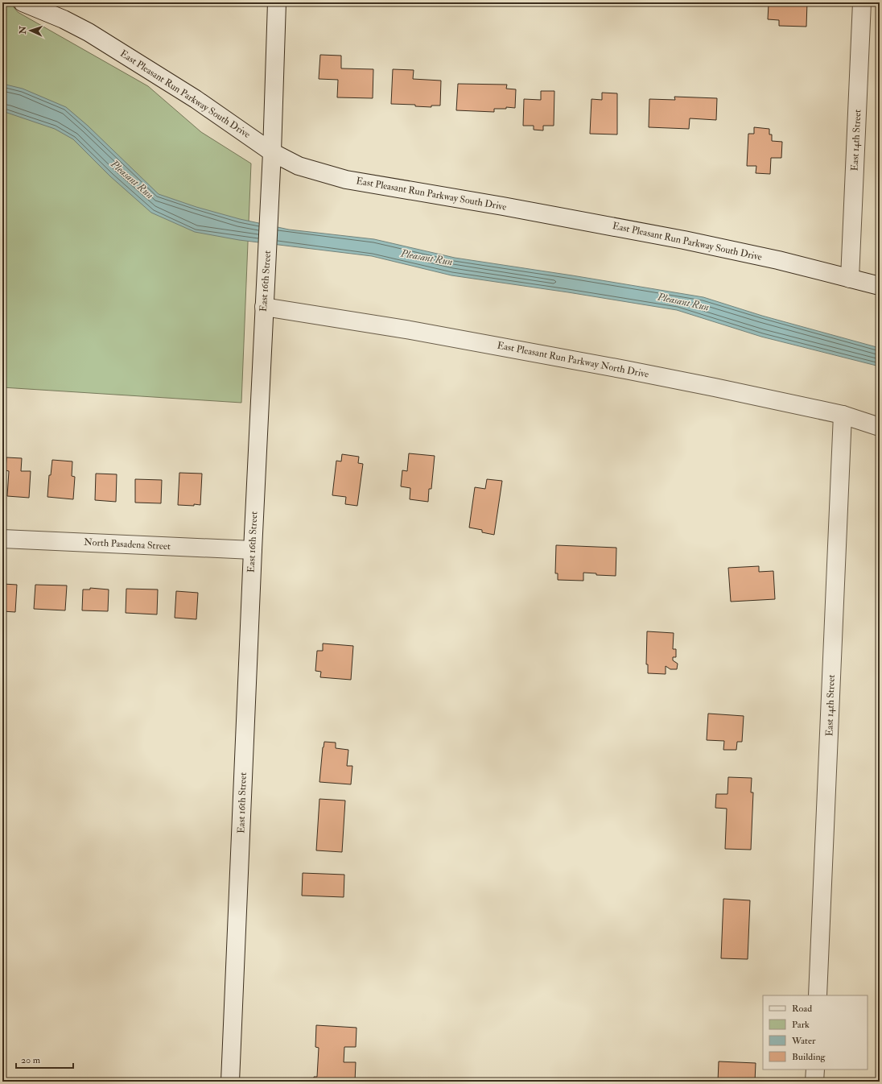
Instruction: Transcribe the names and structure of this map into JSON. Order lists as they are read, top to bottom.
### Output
{
  "streets": {
    "street": [
      "East Pleasant Run Parkway South Drive",
      "East 14th Street",
      "East 16th Street",
      "East Pleasant Run Parkway North Drive",
      "North Pasadena Street"
    ]
  },
  "crossings": [
    ["East Pleasant Run Parkway South Drive", "East 14th Street"],
    ["East Pleasant Run Parkway South Drive", "East 16th Street"],
    ["East 14th Street", "East Pleasant Run Parkway North Drive"],
    ["East 16th Street", "East Pleasant Run Parkway North Drive"],
    ["East 16th Street", "North Pasadena Street"]
  ],
  "water": ["Pleasant Run"],
  "legend": [
    "Road",
    "Park",
    "Water",
    "Building"
  ],
  "scale_bar": "20 m",
  "north": "left"
}
